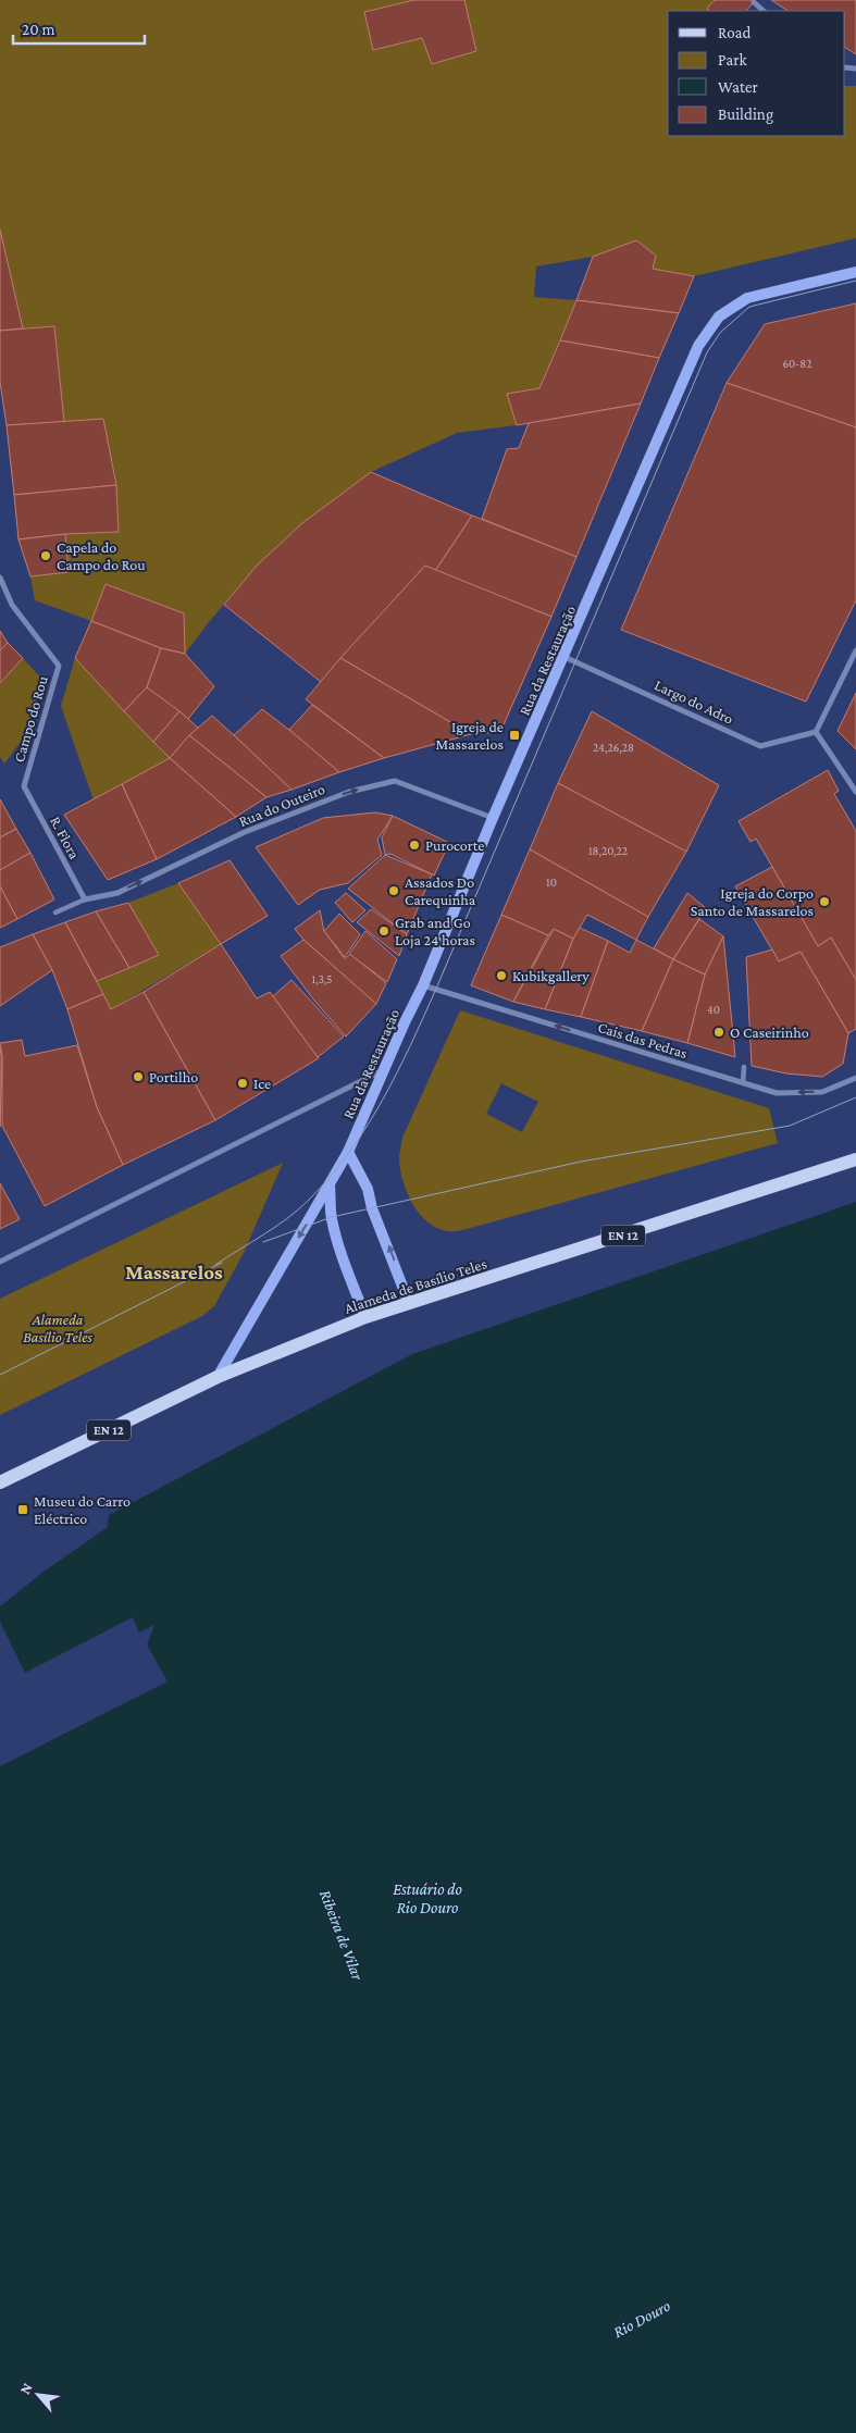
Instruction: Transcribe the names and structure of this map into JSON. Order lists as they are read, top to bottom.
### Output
{
  "streets": {
    "main road": ["Rua da Restauração", "EN 12", "Alameda de Basílio Teles"],
    "street": [
      "Largo do Adro",
      "Campo do Rou",
      "Rua do Outeiro",
      "R. Flora",
      "Cais das Pedras"
    ]
  },
  "crossings": [
    ["Rua da Restauração", "Largo do Adro"],
    ["Rua da Restauração", "Rua do Outeiro"],
    ["Rua da Restauração", "Cais das Pedras"],
    ["Rua da Restauração", "Alameda de Basílio Teles"],
    ["Campo do Rou", "R. Flora"],
    ["Rua do Outeiro", "R. Flora"]
  ],
  "one_way": ["Rua do Outeiro", "Cais das Pedras"],
  "districts": ["Massarelos"],
  "water": ["Estuário do Rio Douro", "Ribeira de Vilar", "Rio Douro"],
  "parks": ["Alameda Basílio Teles"],
  "places": {
    "other": [
      "Capela do Campo do Rou",
      "Purocorte",
      "Assados Do Carequinha",
      "Igreja do Corpo Santo de Massarelos",
      "Grab and Go Loja 24 horas",
      "Kubikgallery",
      "O Caseirinho",
      "Portilho",
      "Ice"
    ],
    "transit": ["Igreja de Massarelos", "Museu do Carro Eléctrico"]
  },
  "house_numbers": [
    "60-82",
    "24,26,28",
    "18,20,22",
    "10",
    "1,3,5",
    "40"
  ],
  "legend": [
    "Road",
    "Park",
    "Water",
    "Building"
  ],
  "scale_bar": "20 m",
  "north": "top left"
}
